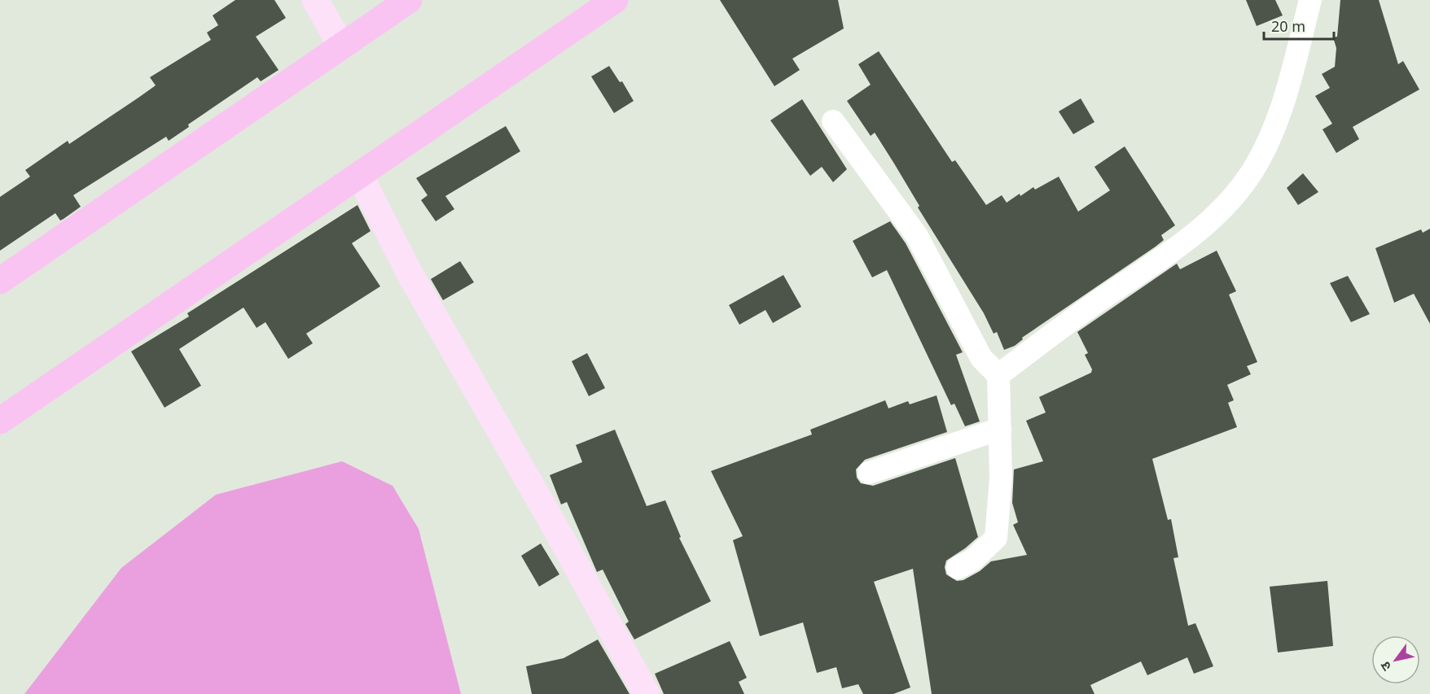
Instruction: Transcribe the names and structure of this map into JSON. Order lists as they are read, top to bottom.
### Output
{
  "scale_bar": "20 m",
  "north": "bottom left"
}
